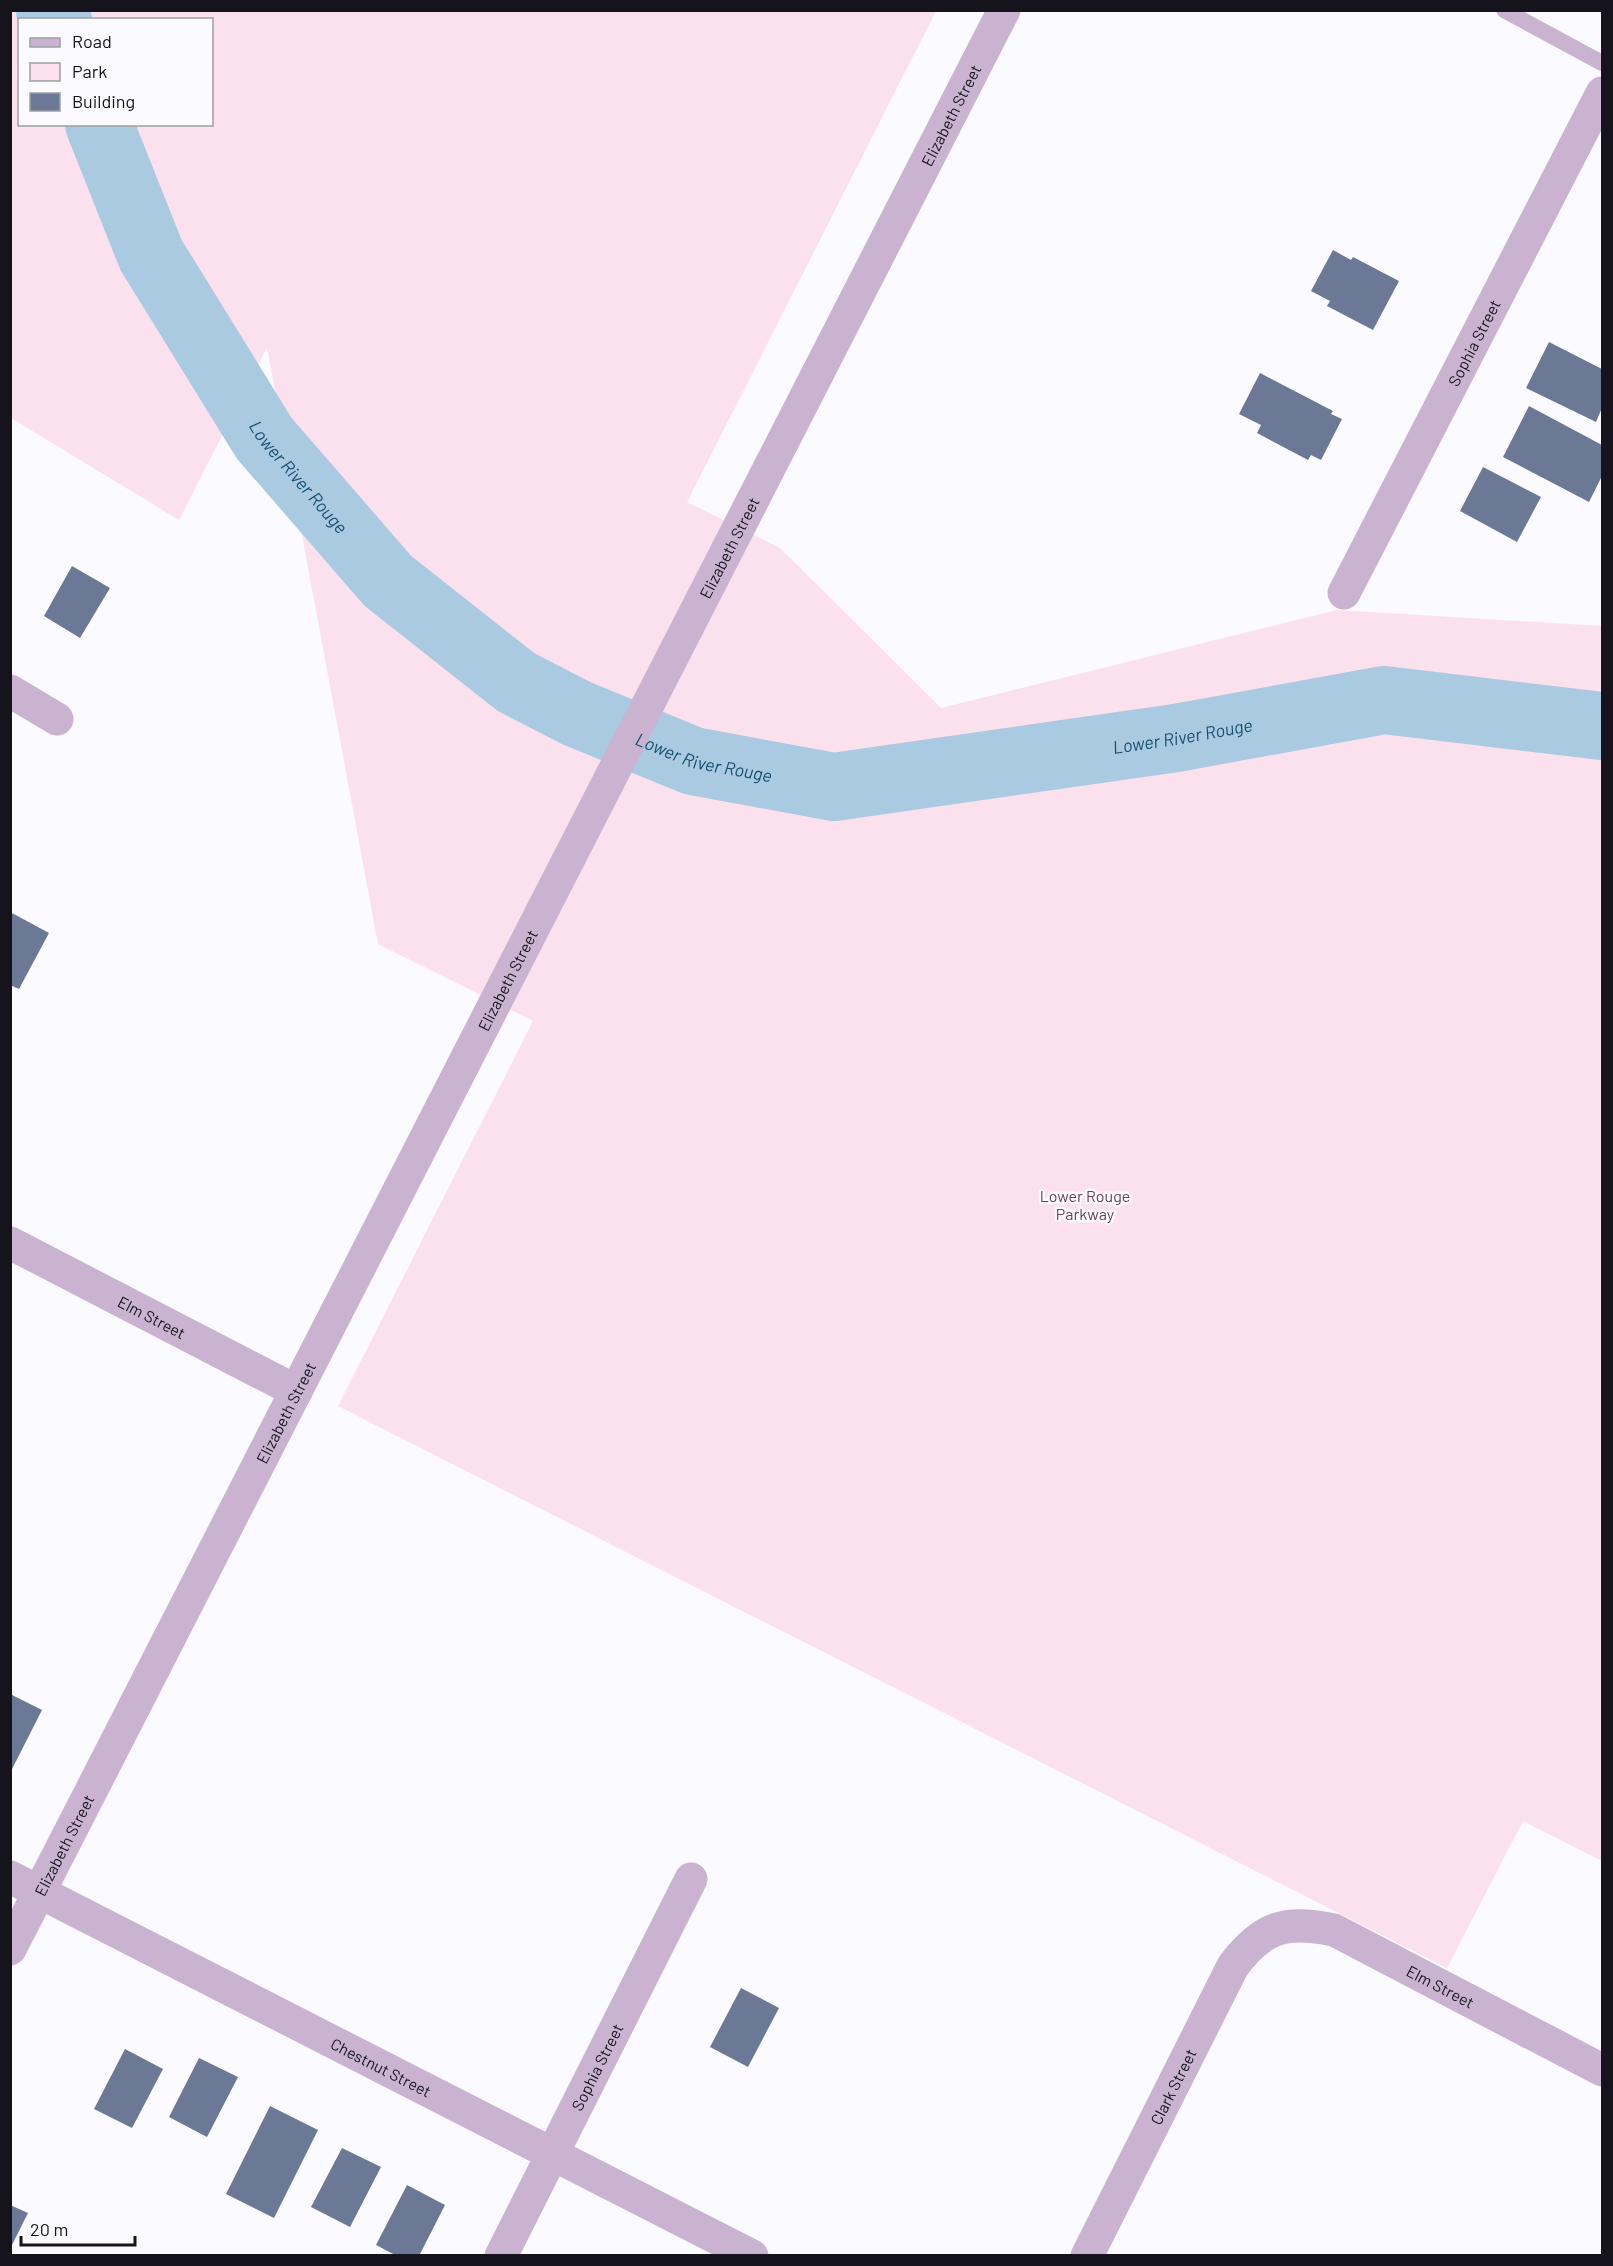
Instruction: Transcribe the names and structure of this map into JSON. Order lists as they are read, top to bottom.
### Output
{
  "streets": {
    "street": [
      "Elizabeth Street",
      "Sophia Street",
      "Elm Street",
      "Chestnut Street",
      "Clark Street"
    ]
  },
  "crossings": [
    ["Elizabeth Street", "Elm Street"],
    ["Elizabeth Street", "Chestnut Street"],
    ["Sophia Street", "Chestnut Street"],
    ["Elm Street", "Clark Street"]
  ],
  "water": ["Lower River Rouge"],
  "parks": ["Lower Rouge Parkway"],
  "legend": ["Road", "Park", "Building"],
  "scale_bar": "20 m"
}
